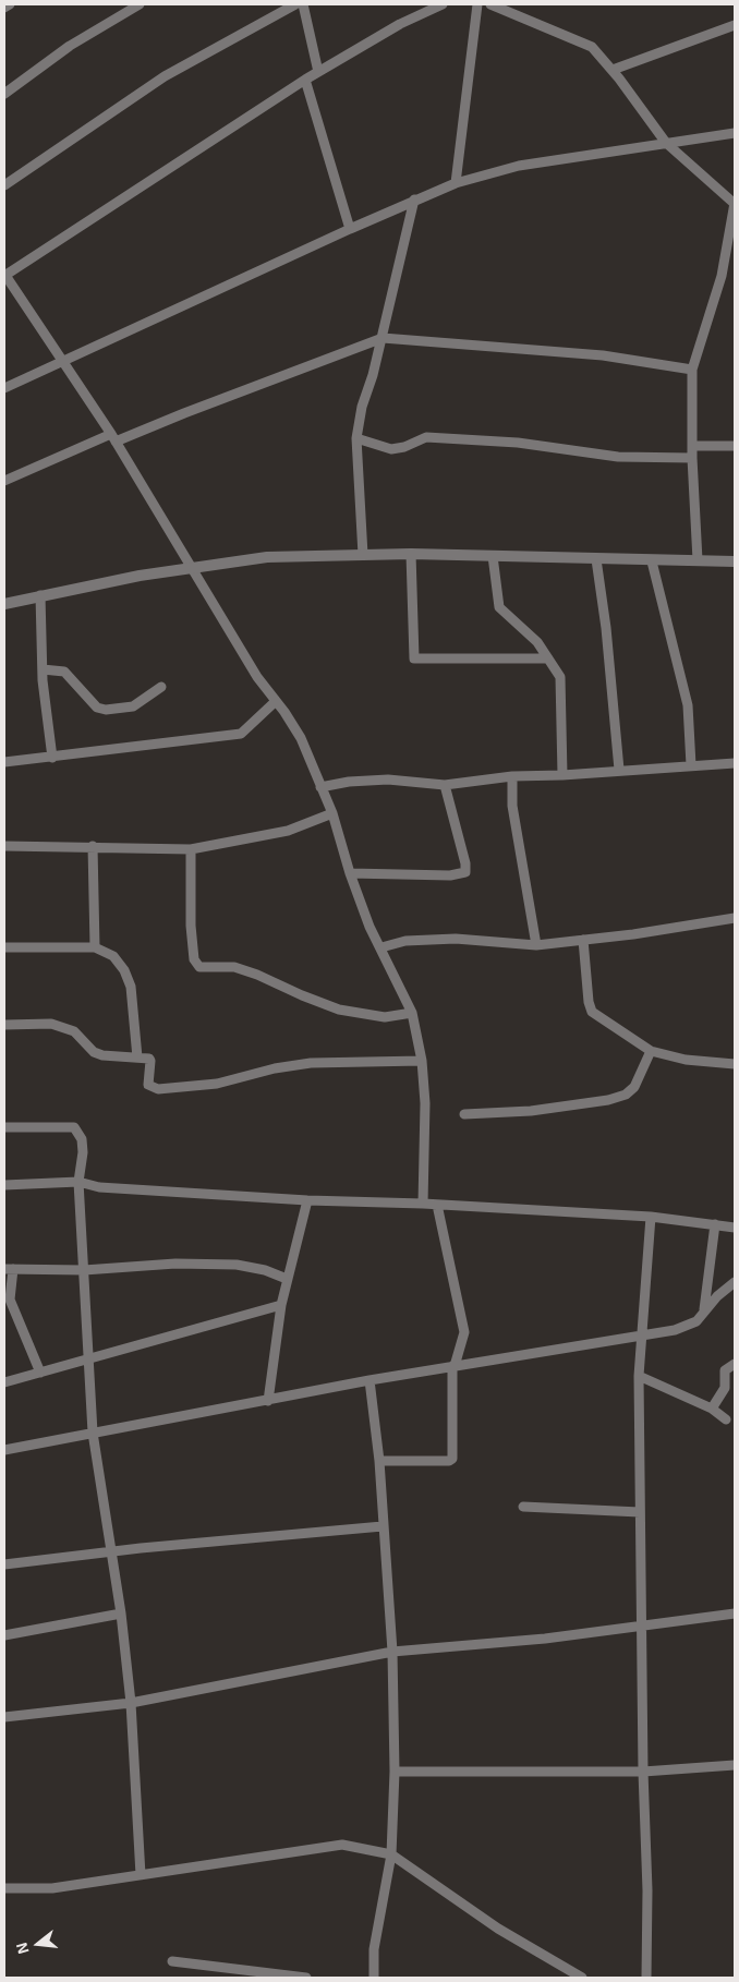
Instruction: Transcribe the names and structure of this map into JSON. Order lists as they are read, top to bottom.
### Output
{
  "north": "left"
}
